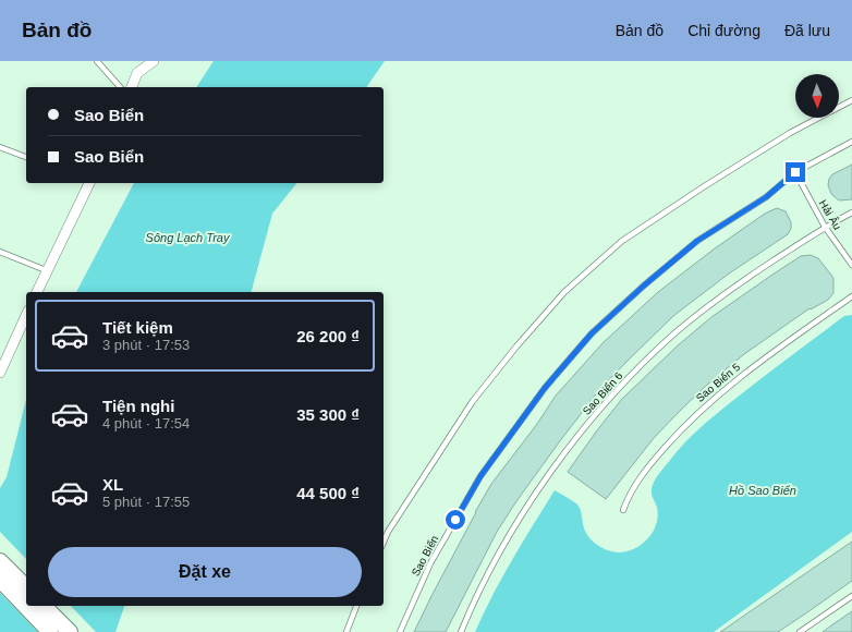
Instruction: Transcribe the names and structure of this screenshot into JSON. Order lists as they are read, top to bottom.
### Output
{
  "streets": {
    "lane": [
      "Hải Âu",
      "Sao Biển 5",
      "Sao Biển 6",
      "Sao Biển"
    ]
  },
  "crossings": [
    ["Hải Âu", "Sao Biển 6"],
    ["Hải Âu", "Sao Biển"]
  ],
  "water": ["Sông Lạch Tray", "Hồ Sao Biển"],
  "north": "bottom",
  "page": {
    "header": "Bản đồ",
    "nav": ["Bản đồ", "Chỉ đường", "Đã lưu"],
    "banner": ["Sao Biển", "Sao Biển"],
    "list": [
      {
        "name": "Tiết kiệm",
        "note": "3 phút · 17:53",
        "value": "26 200 ₫"
      },
      {
        "name": "Tiện nghi",
        "note": "4 phút · 17:54",
        "value": "35 300 ₫"
      },
      {
        "name": "XL",
        "note": "5 phút · 17:55",
        "value": "44 500 ₫"
      }
    ],
    "buttons": "Đặt xe"
  }
}
